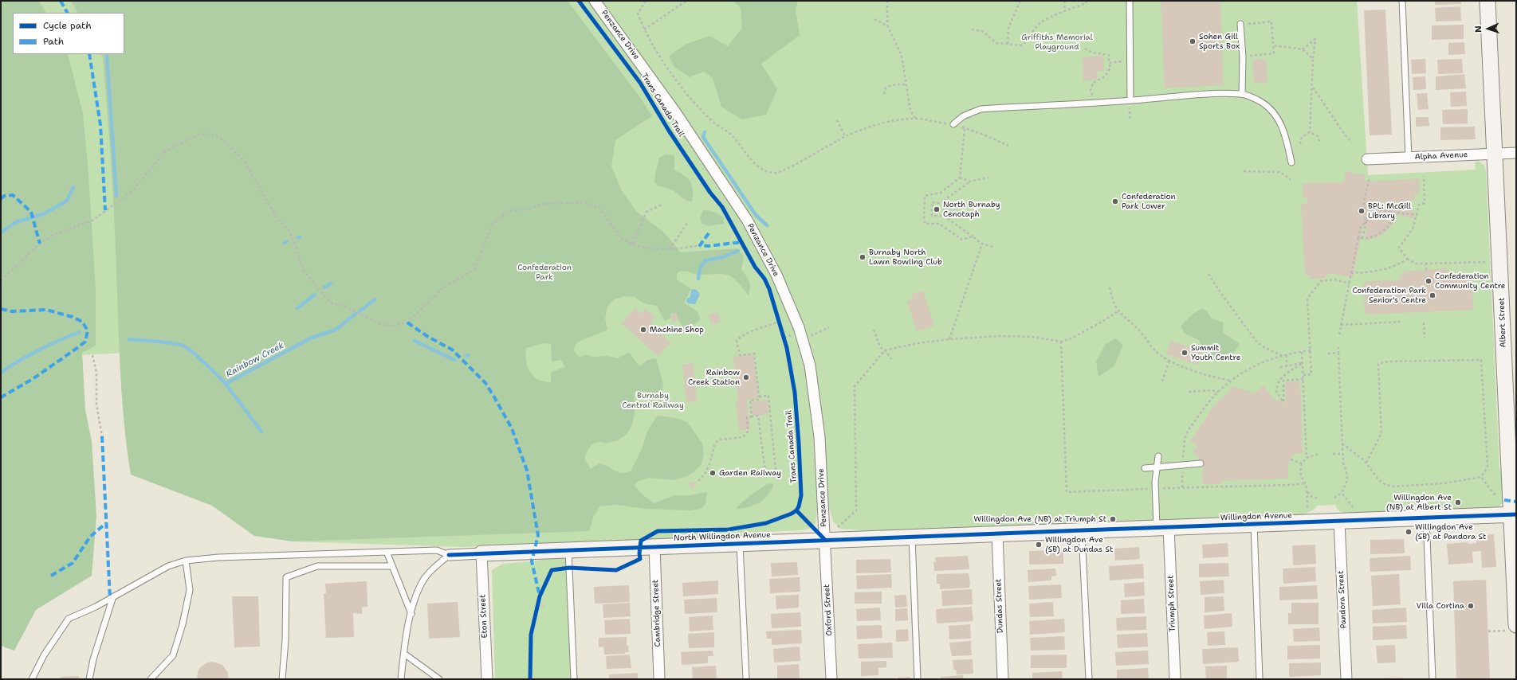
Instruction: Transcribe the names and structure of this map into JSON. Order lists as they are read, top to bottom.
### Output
{
  "streets": {
    "street": [
      "Penzance Drive",
      "Alpha Avenue",
      "Albert Street",
      "Willingdon Avenue",
      "North Willingdon Avenue",
      "Pandora Street",
      "Triumph Street",
      "Dundas Street",
      "Oxford Street",
      "Cambridge Street",
      "Eton Street"
    ],
    "cycle path": ["Trans Canada Trail"]
  },
  "crossings": [
    ["Penzance Drive", "North Willingdon Avenue"],
    ["Penzance Drive", "Oxford Street"],
    ["Alpha Avenue", "Albert Street"],
    ["Albert Street", "Willingdon Avenue"],
    ["Willingdon Avenue", "North Willingdon Avenue"],
    ["Willingdon Avenue", "Pandora Street"],
    ["Willingdon Avenue", "Triumph Street"],
    ["Willingdon Avenue", "Dundas Street"],
    ["North Willingdon Avenue", "Dundas Street"],
    ["North Willingdon Avenue", "Oxford Street"],
    ["North Willingdon Avenue", "Cambridge Street"],
    ["North Willingdon Avenue", "Eton Street"]
  ],
  "water": ["Rainbow Creek"],
  "parks": ["Griffiths Memorial Playground", "Confederation Park", "Burnaby Central Railway"],
  "places": [
    "Sohen Gill Sports Box",
    "Confederation Park Lower",
    "North Burnaby Cenotaph",
    "BPL: McGill Library",
    "Burnaby North Lawn Bowling Club",
    "Confederation Community Centre",
    "Confederation Park Senior's Centre",
    "Machine Shop",
    "Summit Youth Centre",
    "Rainbow Creek Station",
    "Garden Railway",
    "Willingdon Ave (NB) at Albert St",
    "Willingdon Ave (NB) at Triumph St",
    "Willingdon Ave (SB) at Pandora St",
    "Willingdon Ave (SB) at Dundas St",
    "Villa Cortina"
  ],
  "legend": ["Cycle path", "Path"],
  "north": "left"
}
